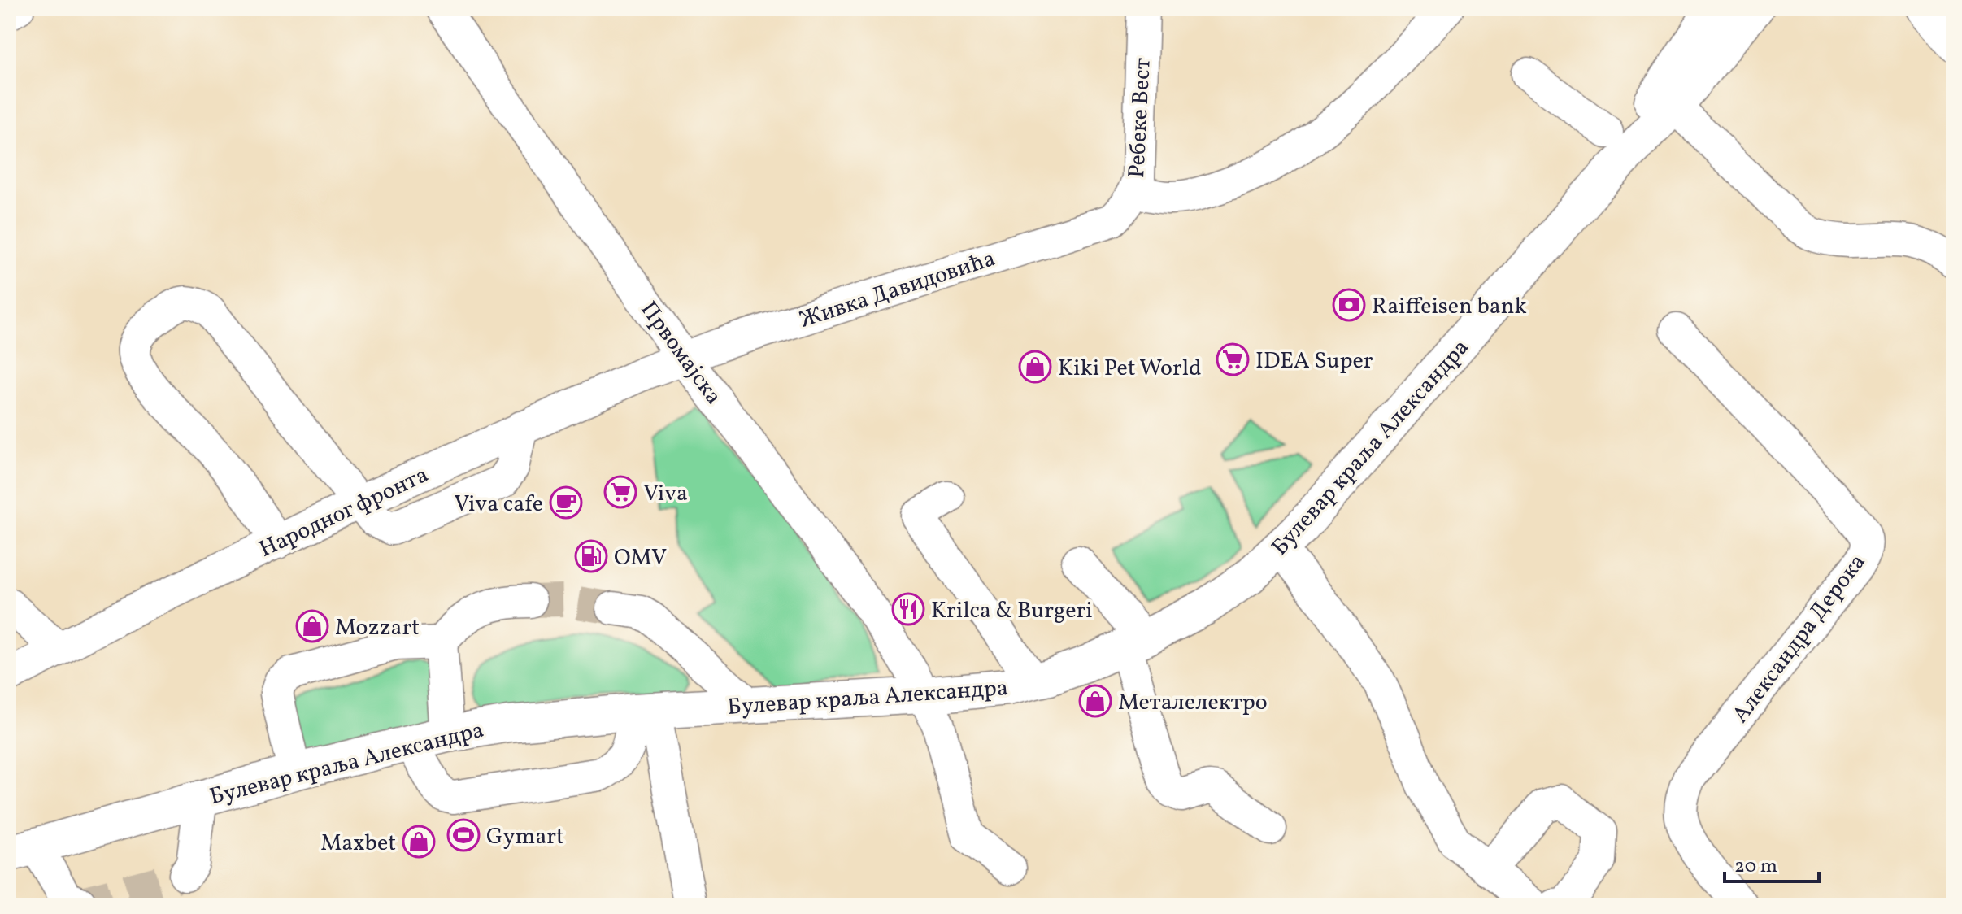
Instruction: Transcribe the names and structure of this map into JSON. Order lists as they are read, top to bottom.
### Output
{
  "streets": {
    "main road": ["Булевар краља Александра"],
    "street": [
      "Ребеке Вест",
      "Живка Давидовића",
      "Првомајска",
      "Народног фронта",
      "Александра Дерока"
    ]
  },
  "crossings": [
    ["Ребеке Вест", "Живка Давидовића"],
    ["Живка Давидовића", "Првомајска"],
    ["Живка Давидовића", "Народног фронта"],
    ["Првомајска", "Булевар краља Александра"],
    ["Првомајска", "Народног фронта"]
  ],
  "places": {
    "bank": ["Raiffeisen bank"],
    "supermarket": ["IDEA Super", "Viva"],
    "shop": [
      "Kiki Pet World",
      "Mozzart",
      "Металелектро",
      "Maxbet"
    ],
    "cafe": ["Viva cafe"],
    "fuel station": ["OMV"],
    "restaurant": ["Krilca & Burgeri"],
    "sports": ["Gymart"]
  },
  "scale_bar": "20 m"
}
